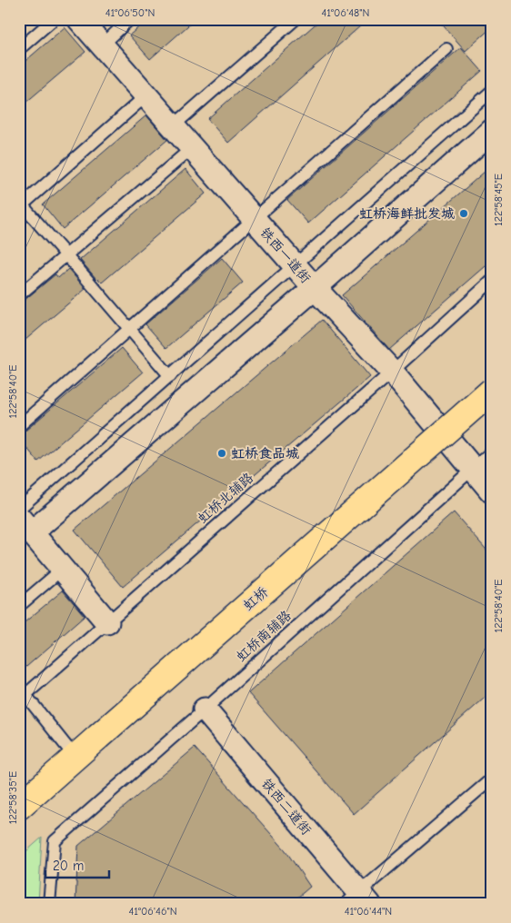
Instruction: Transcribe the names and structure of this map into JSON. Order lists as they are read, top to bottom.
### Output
{
  "streets": {
    "main road": ["虹桥"],
    "street": ["铁西一道街", "铁西二道街"],
    "lane": ["虹桥北辅路", "虹桥南辅路"]
  },
  "crossings": [
    ["铁西一道街", "虹桥北辅路"],
    ["铁西一道街", "虹桥南辅路"],
    ["虹桥南辅路", "铁西二道街"]
  ],
  "places": ["虹桥海鲜批发城", "虹桥食品城"],
  "scale_bar": "20 m",
  "coordinates": [
    "41°06'50\"N",
    "41°06'48\"N",
    "122°58'45\"E",
    "122°58'40\"E",
    "122°58'35\"E",
    "41°06'46\"N",
    "41°06'44\"N"
  ]
}
